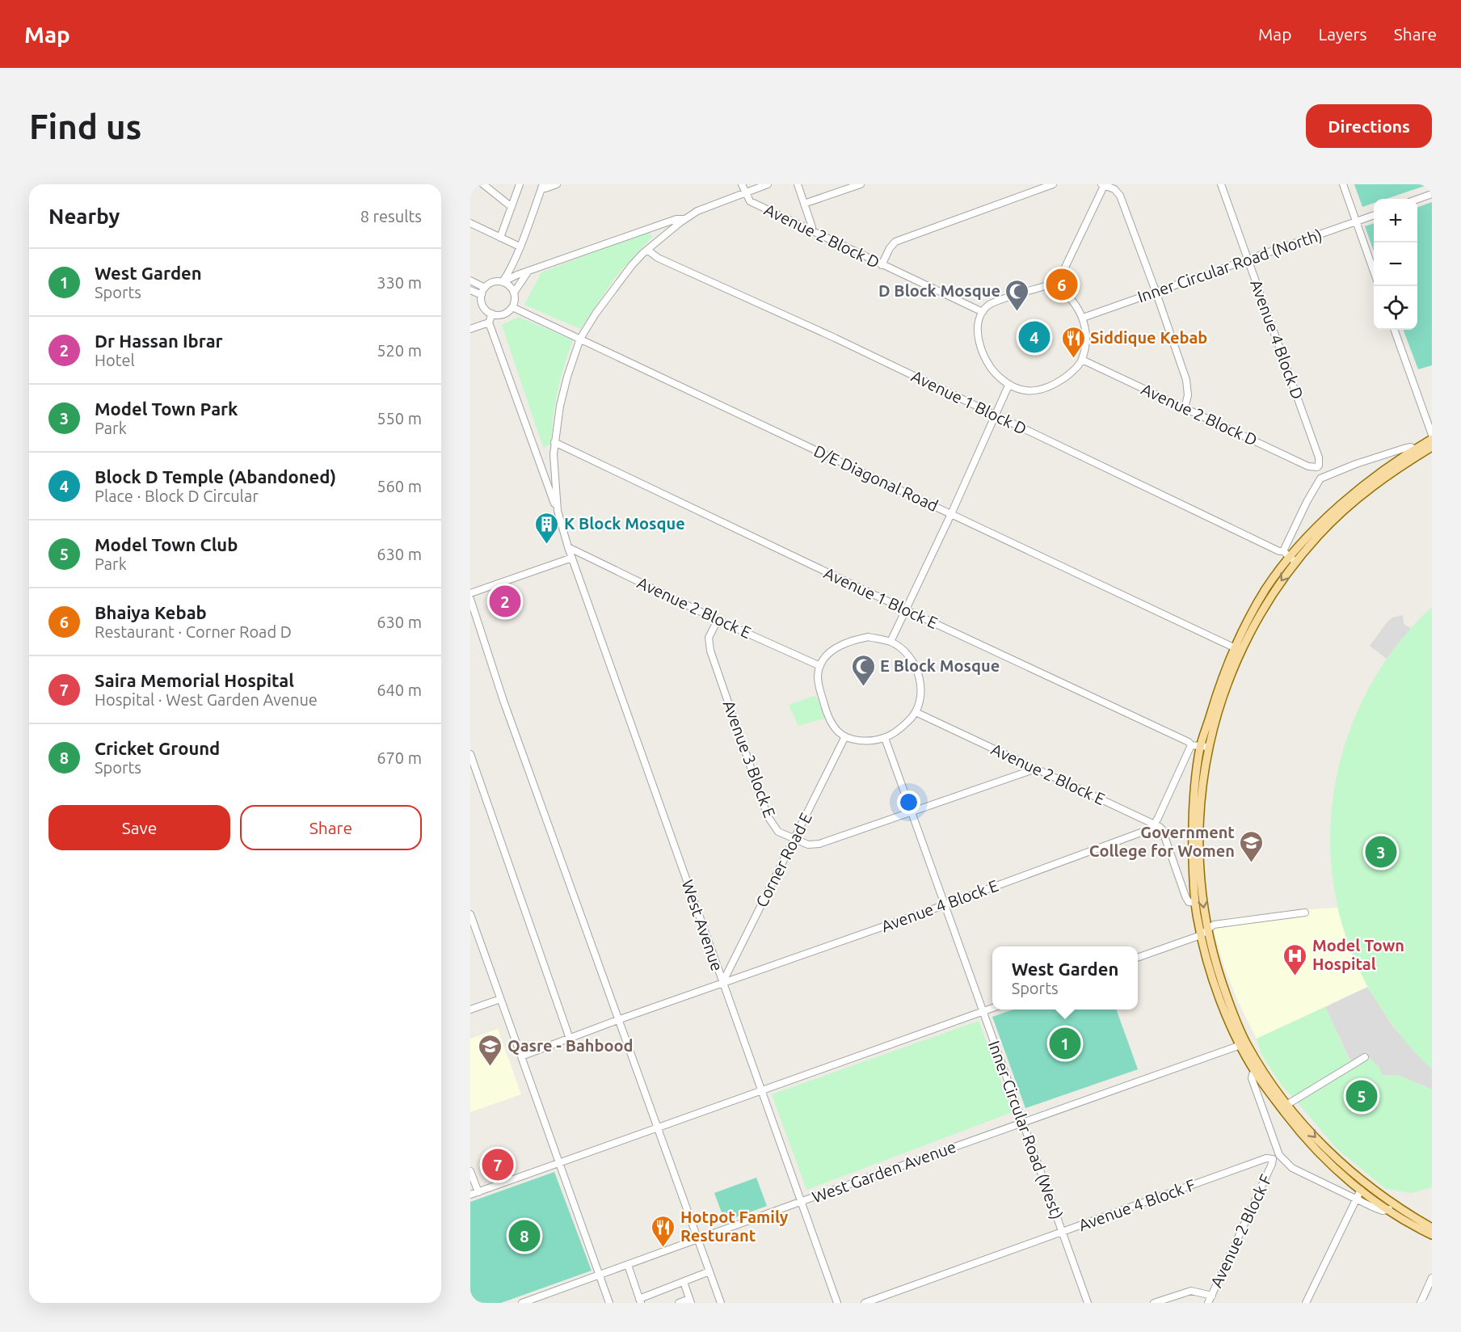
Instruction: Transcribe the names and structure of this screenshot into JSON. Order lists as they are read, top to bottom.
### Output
{
  "streets": {
    "street": [
      "Avenue 2 Block D",
      "Inner Circular Road (North)",
      "Avenue 4 Block D",
      "Avenue 1 Block D",
      "D/E Diagonal Road",
      "Avenue 1 Block E",
      "Avenue 2 Block E",
      "Avenue 3 Block E",
      "Corner Road E",
      "Avenue 4 Block E",
      "West Avenue",
      "Inner Circular Road (West)",
      "West Garden Avenue",
      "Avenue 4 Block F",
      "Avenue 2 Block F"
    ]
  },
  "crossings": [
    ["Avenue 2 Block D", "Inner Circular Road (North)"],
    ["Avenue 2 Block D", "Avenue 4 Block D"],
    ["Inner Circular Road (North)", "Avenue 4 Block D"],
    ["Avenue 2 Block E", "Avenue 3 Block E"],
    ["Avenue 2 Block E", "Corner Road E"],
    ["Avenue 2 Block E", "Avenue 4 Block E"],
    ["Avenue 2 Block E", "West Avenue"],
    ["Avenue 2 Block E", "Inner Circular Road (West)"],
    ["Avenue 3 Block E", "Corner Road E"],
    ["Avenue 3 Block E", "Inner Circular Road (West)"],
    ["Corner Road E", "Avenue 4 Block E"],
    ["Corner Road E", "West Avenue"],
    ["Corner Road E", "Inner Circular Road (West)"],
    ["Avenue 4 Block E", "West Avenue"],
    ["Avenue 4 Block E", "Inner Circular Road (West)"],
    ["West Avenue", "West Garden Avenue"],
    ["Inner Circular Road (West)", "West Garden Avenue"],
    ["Inner Circular Road (West)", "Avenue 4 Block F"],
    ["Avenue 4 Block F", "Avenue 2 Block F"]
  ],
  "places": {
    "mosque": ["D Block Mosque", "E Block Mosque"],
    "restaurant": ["Siddique Kebab", "Hotpot Family Resturant"],
    "building": ["K Block Mosque"],
    "school or university": ["Government College for Women", "Qasre - Bahbood"],
    "hospital": ["Model Town Hospital"]
  },
  "page": {
    "header": "Map",
    "nav": ["Map", "Layers", "Share"],
    "buttons": [
      "Directions",
      ["Save", "Share"]
    ],
    "title": "Find us",
    "heading": ["Nearby", "8 results"],
    "map_buttons": ["+", "−"],
    "list": [
      {
        "mark": "1",
        "name": "West Garden",
        "note": "Sports",
        "value": "330 m"
      },
      {
        "mark": "2",
        "name": "Dr Hassan Ibrar",
        "note": "Hotel",
        "value": "520 m"
      },
      {
        "mark": "3",
        "name": "Model Town Park",
        "note": "Park",
        "value": "550 m"
      },
      {
        "mark": "4",
        "name": "Block D Temple (Abandoned)",
        "note": "Place · Block D Circular",
        "value": "560 m"
      },
      {
        "mark": "5",
        "name": "Model Town Club",
        "note": "Park",
        "value": "630 m"
      },
      {
        "mark": "6",
        "name": "Bhaiya Kebab",
        "note": "Restaurant · Corner Road D",
        "value": "630 m"
      },
      {
        "mark": "7",
        "name": "Saira Memorial Hospital",
        "note": "Hospital · West Garden Avenue",
        "value": "640 m"
      },
      {
        "mark": "8",
        "name": "Cricket Ground",
        "note": "Sports",
        "value": "670 m"
      }
    ],
    "pins": [
      "6",
      "4",
      "2",
      "3",
      "1",
      "5",
      "7",
      "8"
    ],
    "popup": ["West Garden", "Sports"]
  }
}
